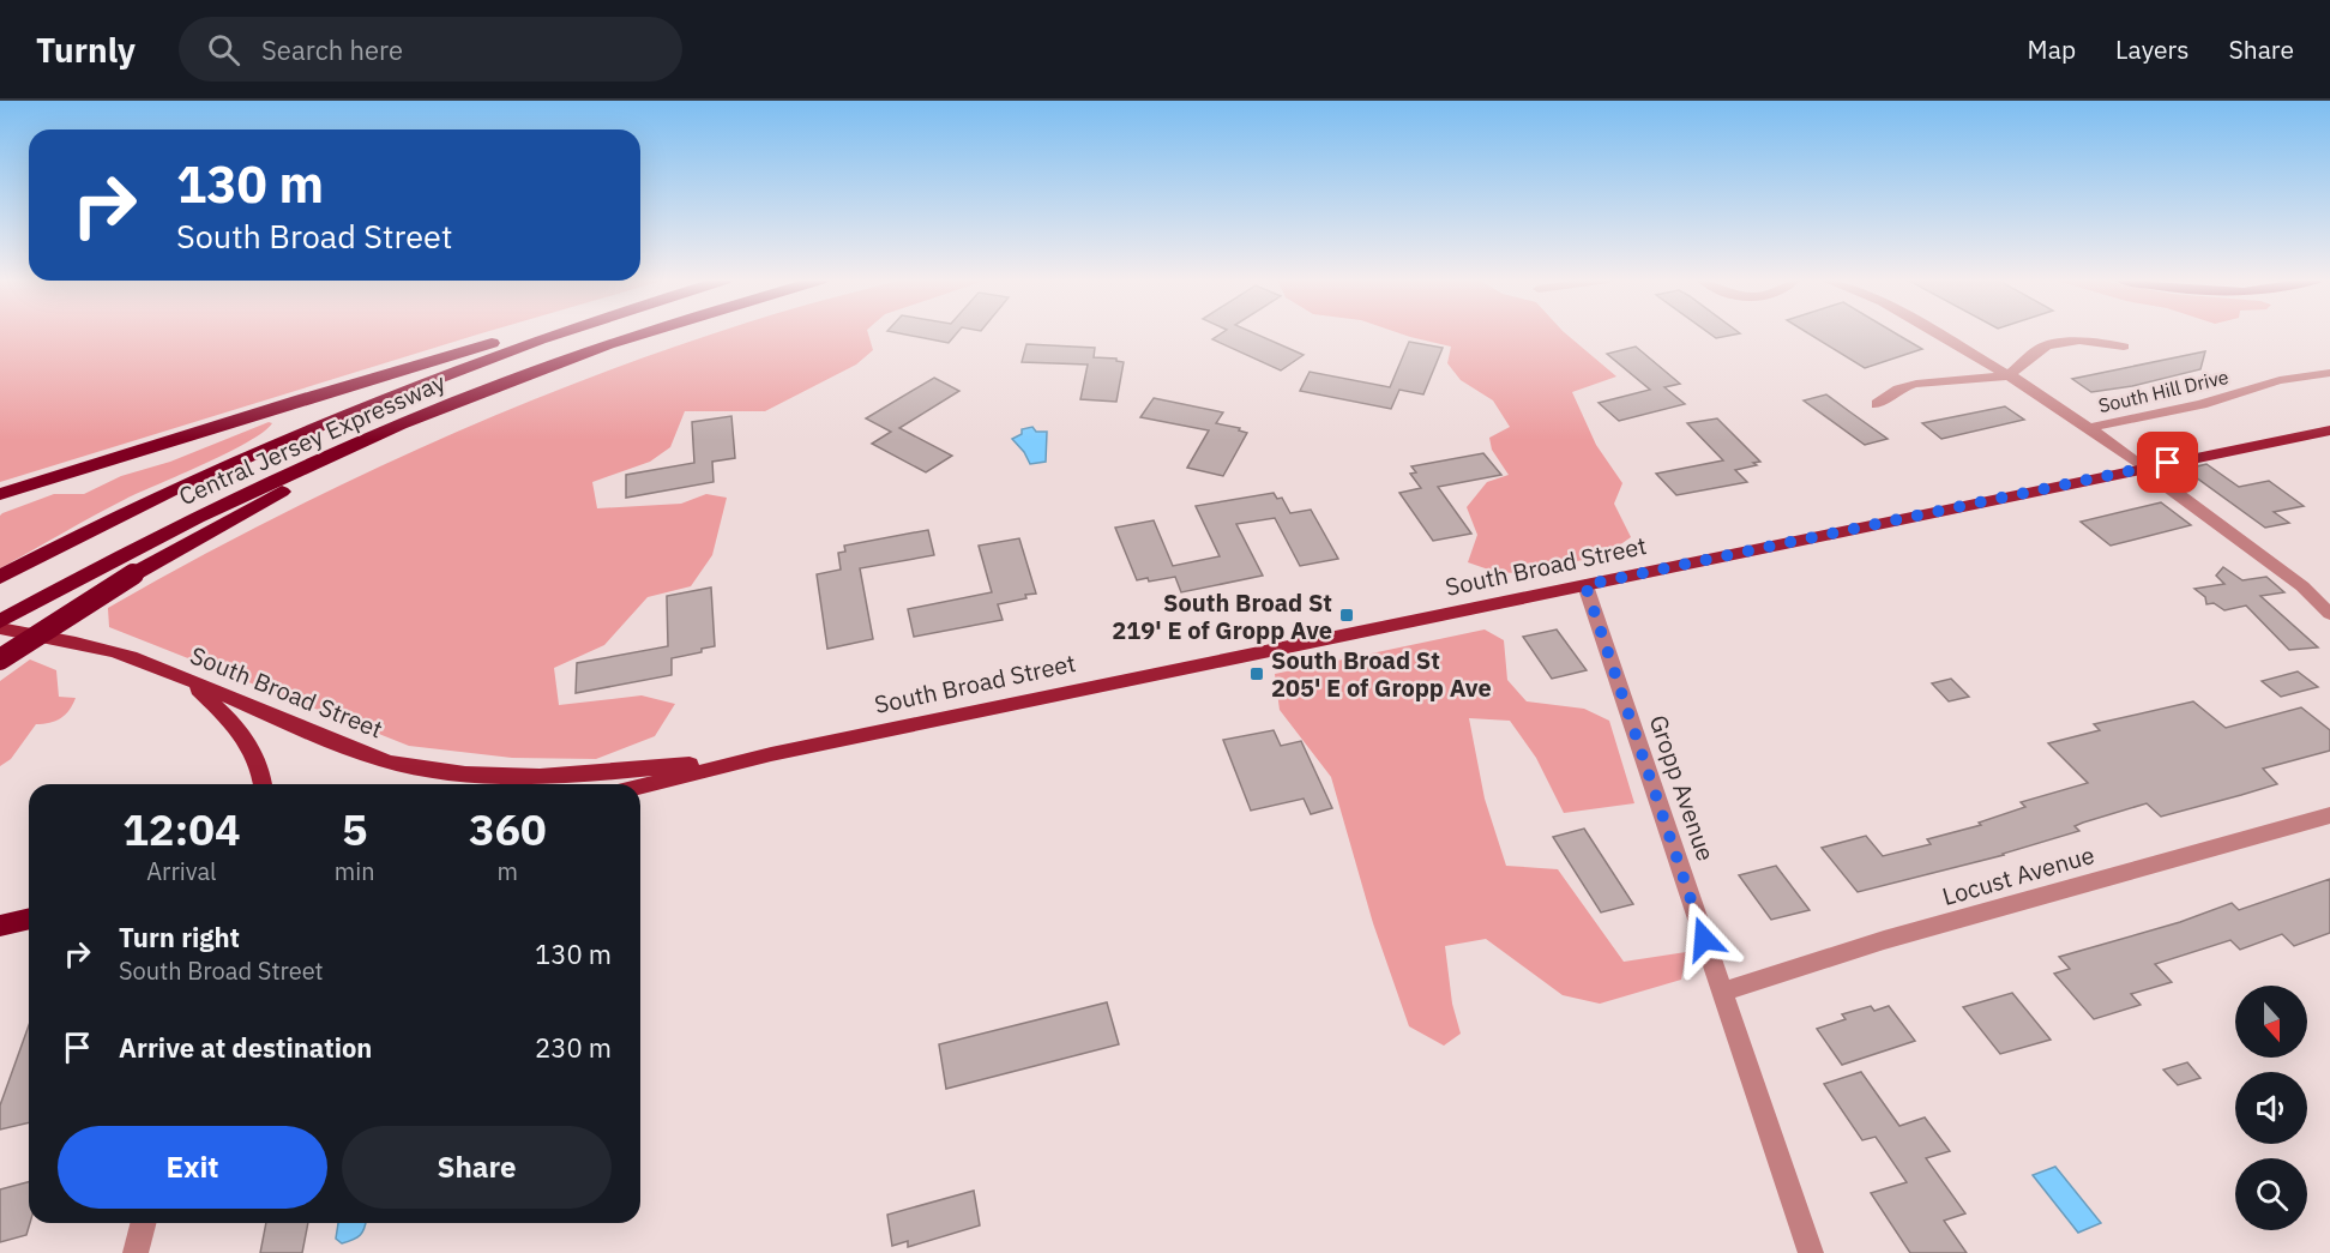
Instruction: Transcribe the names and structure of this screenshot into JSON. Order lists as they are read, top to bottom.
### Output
{
  "streets": {
    "highway": ["Central Jersey Expressway"],
    "main road": ["South Broad Street"],
    "street": ["South Hill Drive", "Gropp Avenue", "Locust Avenue"]
  },
  "crossings": [
    ["South Broad Street", "Gropp Avenue"],
    ["Gropp Avenue", "Locust Avenue"]
  ],
  "places": {
    "transit": ["South Broad St 219' E of Gropp Ave", "South Broad St 205' E of Gropp Ave"]
  },
  "north": "bottom",
  "page": {
    "header": "Turnly",
    "search": "Search here",
    "nav": ["Map", "Layers", "Share"],
    "turn": ["130 m", "South Broad Street"],
    "eta": [
      "12:04",
      "Arrival",
      "5",
      "min",
      "360",
      "m"
    ],
    "list": [
      {
        "name": "Turn right",
        "note": "South Broad Street",
        "value": "130 m"
      },
      {
        "name": "Arrive at destination",
        "value": "230 m"
      }
    ],
    "buttons": ["Exit", "Share"]
  }
}
